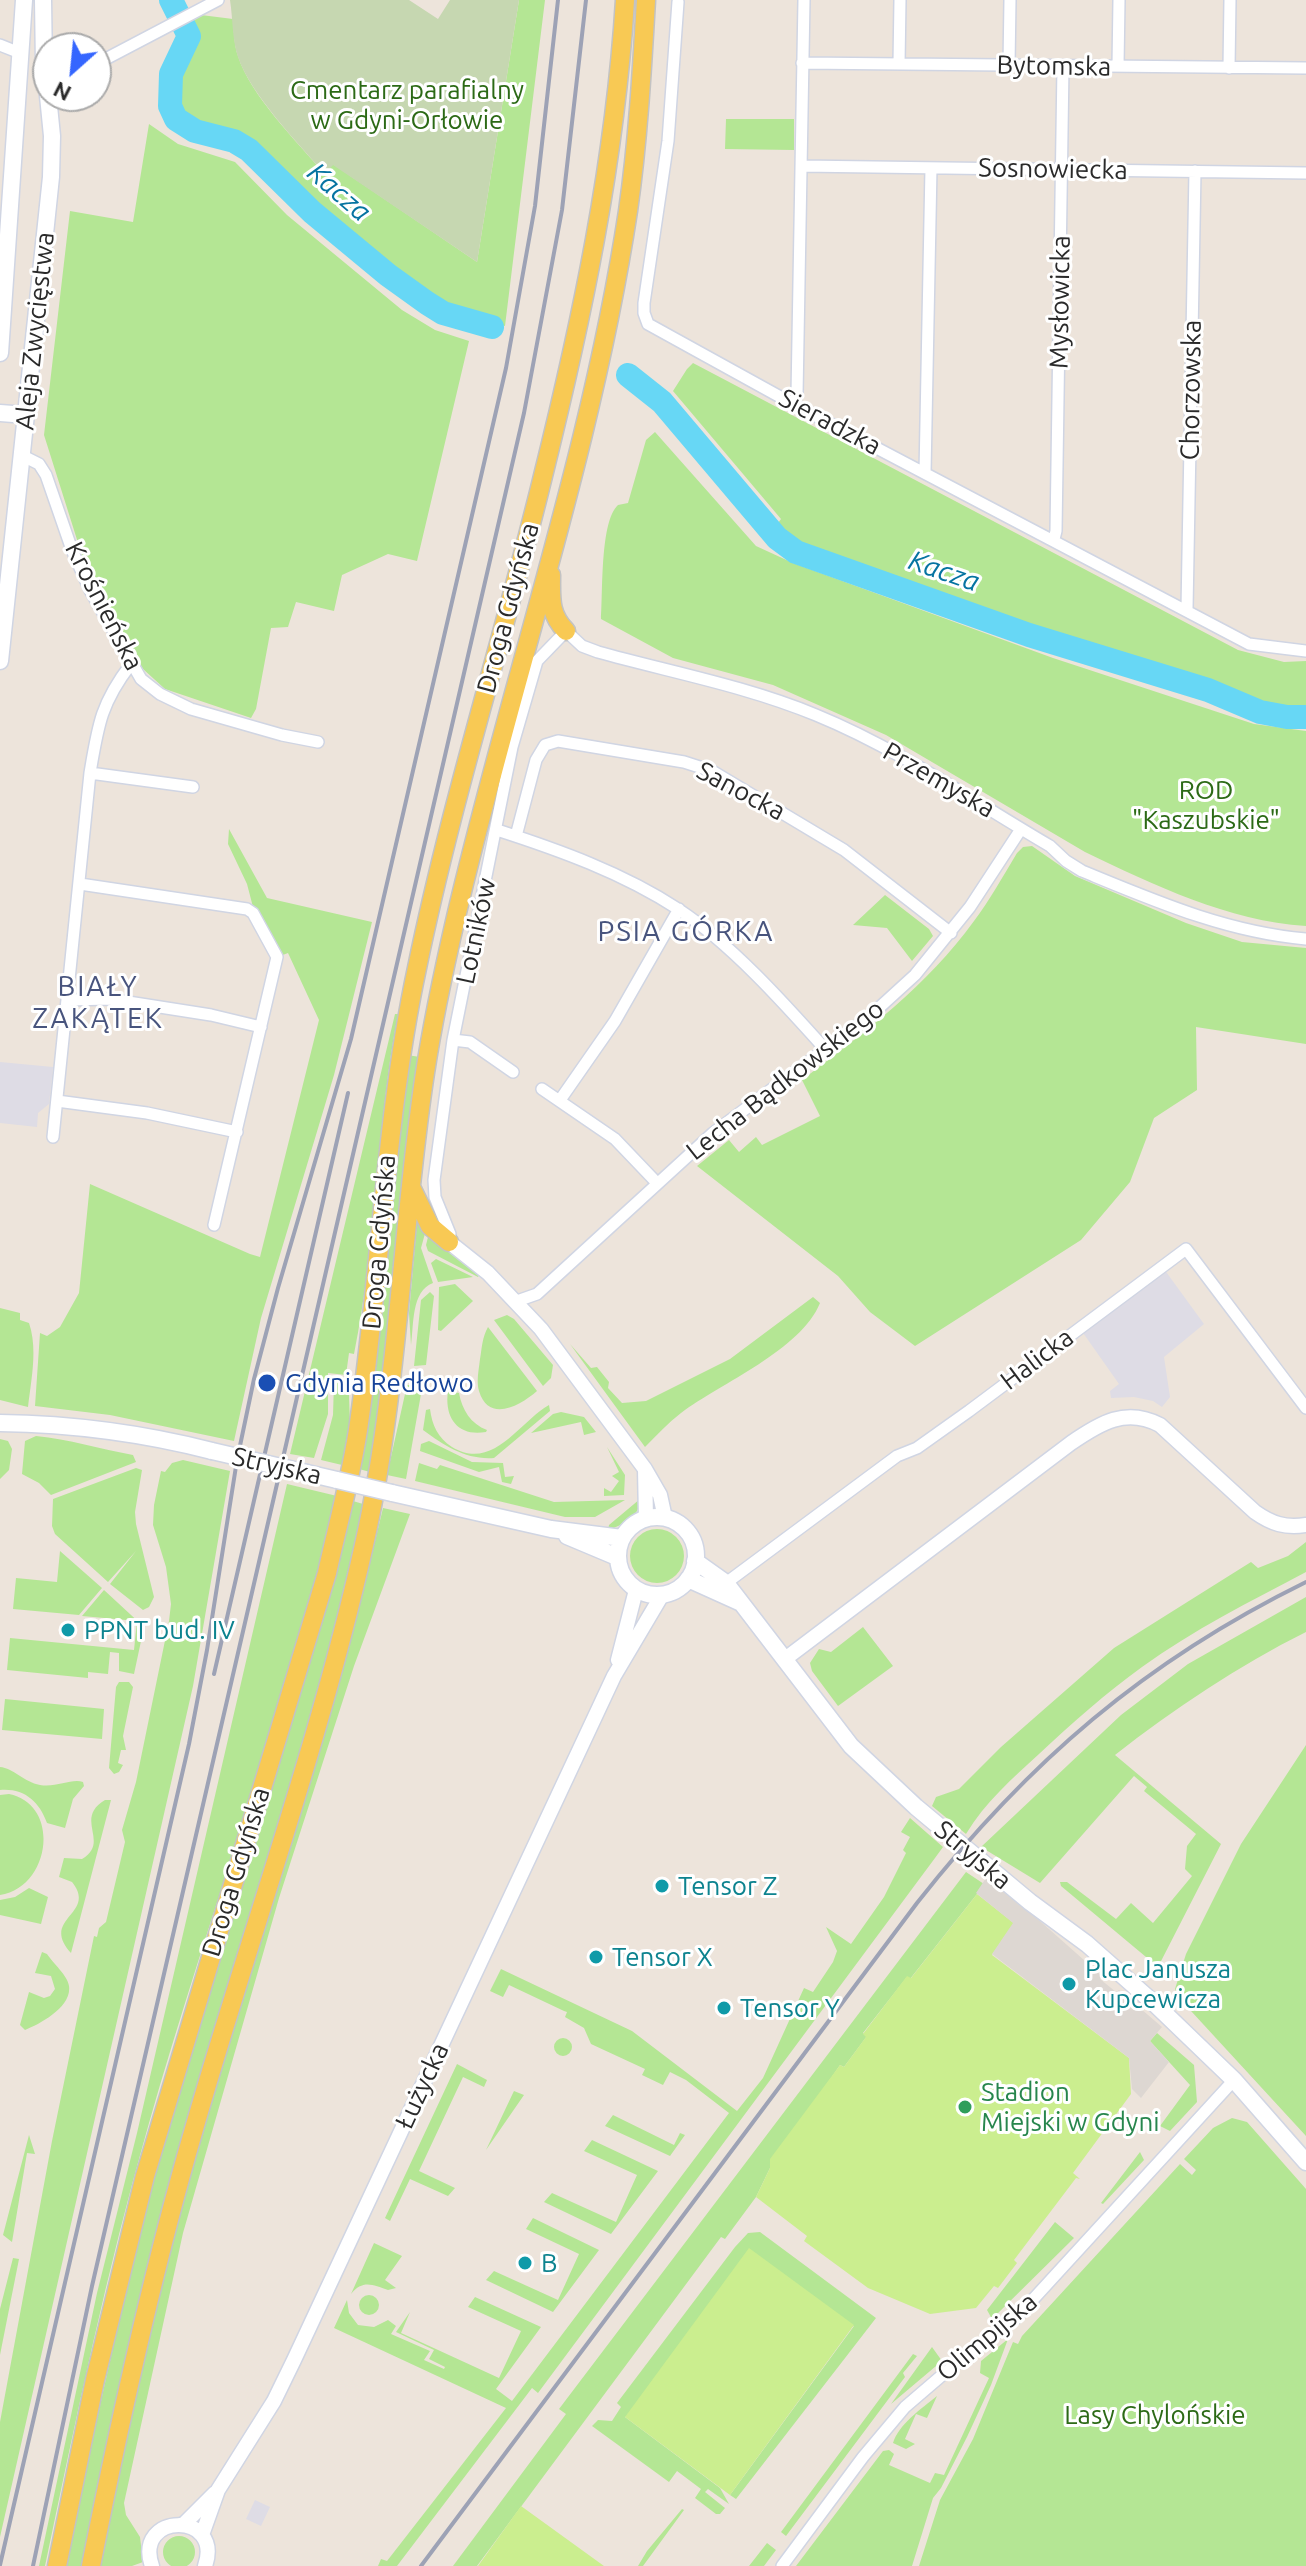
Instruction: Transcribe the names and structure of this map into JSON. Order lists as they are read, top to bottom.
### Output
{
  "streets": {
    "main road": ["Aleja Zwycięstwa", "Droga Gdyńska", "Stryjska"],
    "street": [
      "Bytomska",
      "Sosnowiecka",
      "Mysłowicka",
      "Chorzowska",
      "Sieradzka",
      "Krośnieńska",
      "Przemyska",
      "Sanocka",
      "Lotników",
      "Lecha Bądkowskiego",
      "Halicka",
      "Łużycka",
      "Olimpijska"
    ]
  },
  "crossings": [
    ["Bytomska", "Mysłowicka"],
    ["Sosnowiecka", "Mysłowicka"],
    ["Sosnowiecka", "Chorzowska"],
    ["Mysłowicka", "Sieradzka"],
    ["Aleja Zwycięstwa", "Krośnieńska"],
    ["Chorzowska", "Sieradzka"],
    ["Przemyska", "Lotników"],
    ["Przemyska", "Lecha Bądkowskiego"],
    ["Sanocka", "Lecha Bądkowskiego"],
    ["Halicka", "Stryjska"],
    ["Stryjska", "Łużycka"],
    ["Stryjska", "Olimpijska"]
  ],
  "districts": ["PSIA GÓRKA", "BIAŁY ZAKĄTEK"],
  "water": ["Kacza"],
  "parks": ["Cmentarz parafialny w Gdyni-Orłowie", "ROD \"Kaszubskie\"", "Lasy Chylońskie"],
  "places": [
    "Gdynia Redłowo",
    "PPNT bud. IV",
    "Tensor Z",
    "Tensor X",
    "Plac Janusza Kupcewicza",
    "Tensor Y",
    "Stadion Miejski w Gdyni",
    "B"
  ],
  "north": "bottom left"
}
